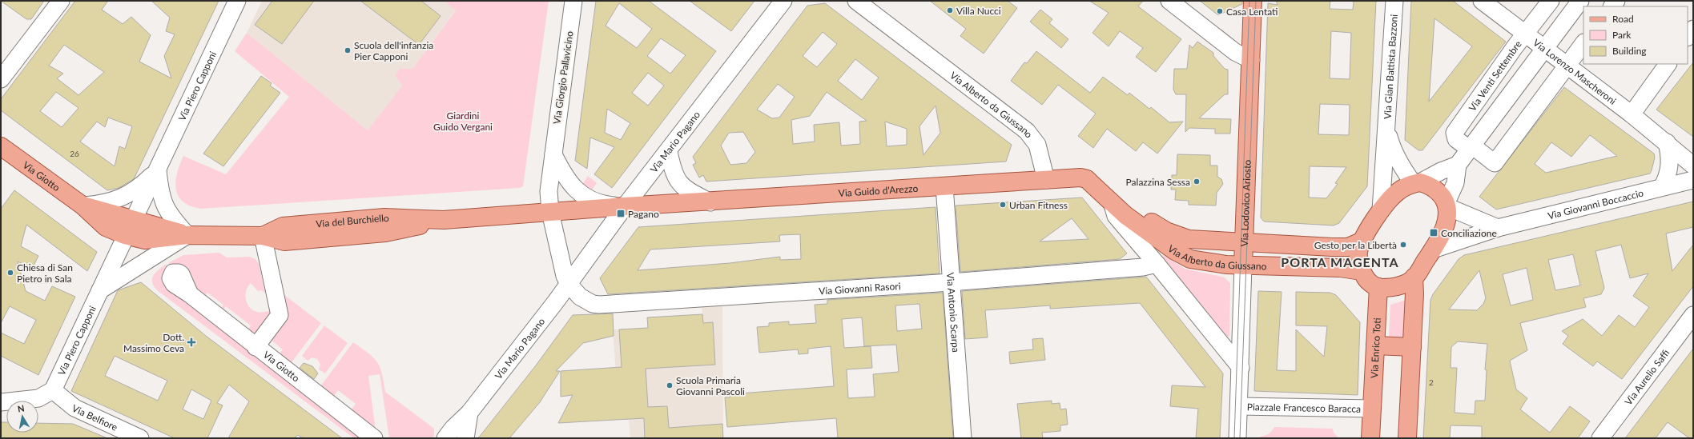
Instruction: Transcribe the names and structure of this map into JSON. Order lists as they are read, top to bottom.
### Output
{
  "streets": {
    "main road": [
      "Via Alberto da Giussano",
      "Via Giotto",
      "Via Guido d'Arezzo",
      "Via Lodovico Ariosto",
      "Via del Burchiello",
      "Via Enrico Toti",
      "Piazzale Francesco Baracca"
    ],
    "street": [
      "Via Gian Battista Bazzoni",
      "Via Lorenzo Mascheroni",
      "Via Venti Settembre",
      "Via Giorgio Pallavicino",
      "Via Piero Capponi",
      "Via Mario Pagano",
      "Via Giovanni Boccaccio",
      "Via Giovanni Rasori",
      "Via Antonio Scarpa",
      "Via Aurelio Saffi",
      "Via Belfiore"
    ]
  },
  "crossings": [
    ["Via Gian Battista Bazzoni", "Via Alberto da Giussano"],
    ["Via Gian Battista Bazzoni", "Via Giovanni Boccaccio"],
    ["Via Gian Battista Bazzoni", "Via Enrico Toti"],
    ["Via Lorenzo Mascheroni", "Via Venti Settembre"],
    ["Via Giorgio Pallavicino", "Via del Burchiello"],
    ["Via Piero Capponi", "Via Giotto"],
    ["Via Piero Capponi", "Via del Burchiello"],
    ["Via Piero Capponi", "Via Belfiore"],
    ["Via Alberto da Giussano", "Via Guido d'Arezzo"],
    ["Via Alberto da Giussano", "Via Lodovico Ariosto"],
    ["Via Alberto da Giussano", "Via Giovanni Boccaccio"],
    ["Via Alberto da Giussano", "Via Giovanni Rasori"],
    ["Via Alberto da Giussano", "Via Enrico Toti"],
    ["Via Mario Pagano", "Via Guido d'Arezzo"],
    ["Via Mario Pagano", "Via del Burchiello"],
    ["Via Mario Pagano", "Via Giovanni Rasori"],
    ["Via Giotto", "Via del Burchiello"],
    ["Via Guido d'Arezzo", "Via del Burchiello"],
    ["Via Guido d'Arezzo", "Via Antonio Scarpa"],
    ["Via Lodovico Ariosto", "Piazzale Francesco Baracca"],
    ["Via Giovanni Boccaccio", "Via Enrico Toti"],
    ["Via Giovanni Rasori", "Via Antonio Scarpa"],
    ["Via Enrico Toti", "Piazzale Francesco Baracca"]
  ],
  "districts": ["PORTA MAGENTA"],
  "parks": ["Giardini Guido Vergani"],
  "places": {
    "other": [
      "Villa Nucci",
      "Casa Lentati",
      "Scuola dell'infanzia Pier Capponi",
      "Palazzina Sessa",
      "Urban Fitness",
      "Gesto per la Libertà",
      "Chiesa di San Pietro in Sala",
      "Scuola Primaria Giovanni Pascoli"
    ],
    "transit": ["Pagano", "Conciliazione"],
    "health": ["Dott. Massimo Ceva"]
  },
  "house_numbers": ["26", "2"],
  "legend": ["Road", "Park", "Building"],
  "north": "top"
}
